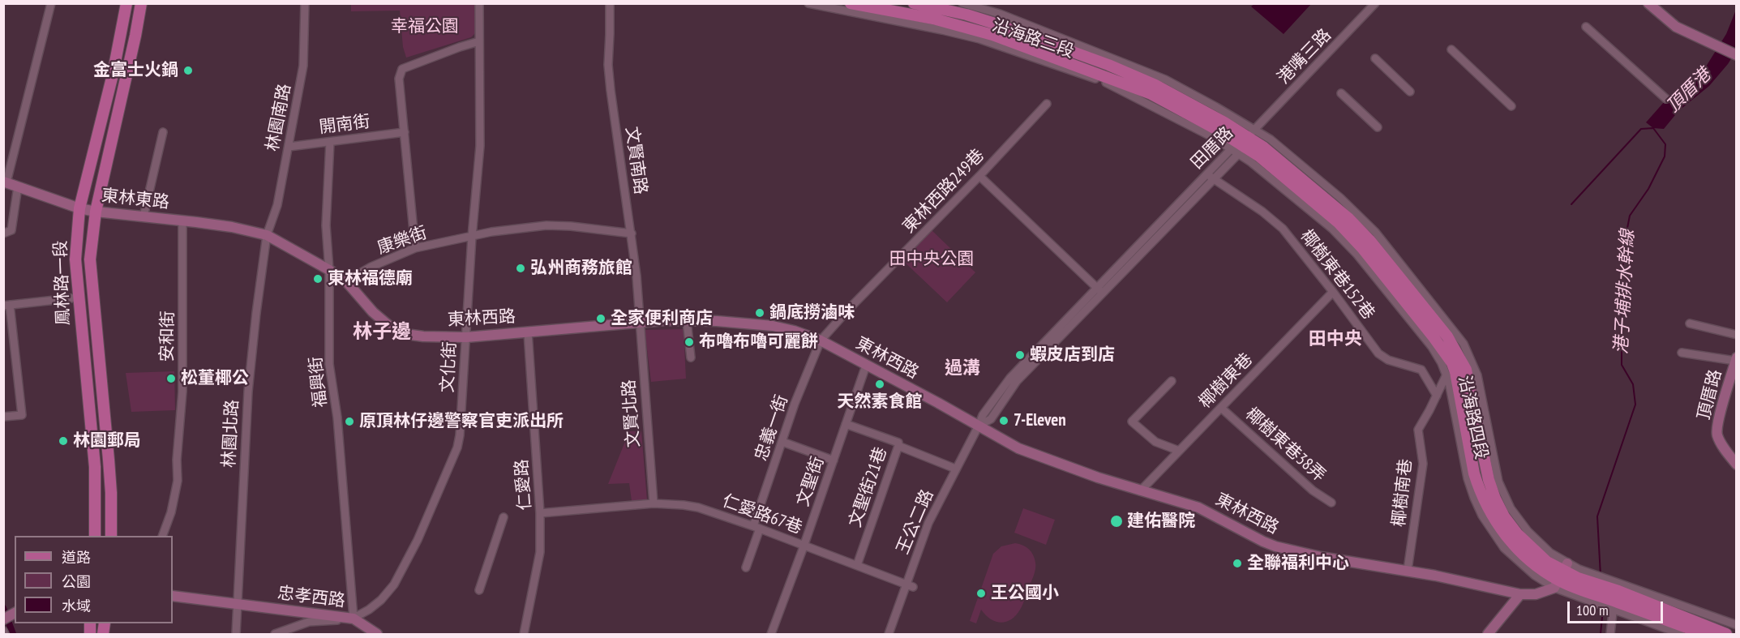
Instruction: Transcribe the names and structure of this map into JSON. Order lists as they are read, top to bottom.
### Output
{
  "streets": {
    "main road": ["沿海路三段", "鳳林路一段", "沿海路四段"],
    "street": [
      "港嘴三路",
      "林園南路",
      "開南街",
      "田厝路",
      "文賢南路",
      "東林西路249巷",
      "東林東路",
      "康樂街",
      "椰樹東巷152巷",
      "東林西路",
      "安和街",
      "文化街",
      "椰樹東巷",
      "福興街",
      "頂厝路",
      "文賢北路",
      "忠義一街",
      "林園北路",
      "椰樹東巷38弄",
      "文聖街",
      "仁愛路",
      "文聖街21巷",
      "椰樹南巷",
      "仁愛路67巷",
      "王公二路",
      "忠孝西路"
    ]
  },
  "crossings": [
    ["沿海路三段", "港嘴三路"],
    ["沿海路三段", "田厝路"],
    ["沿海路三段", "沿海路四段"],
    ["港嘴三路", "田厝路"],
    ["港嘴三路", "沿海路四段"],
    ["林園南路", "開南街"],
    ["林園南路", "東林東路"],
    ["林園南路", "東林西路"],
    ["林園南路", "林園北路"],
    ["開南街", "福興街"],
    ["田厝路", "椰樹東巷152巷"],
    ["田厝路", "東林西路"],
    ["田厝路", "沿海路四段"],
    ["田厝路", "王公二路"],
    ["文賢南路", "康樂街"],
    ["文賢南路", "東林西路"],
    ["文賢南路", "文賢北路"],
    ["東林西路249巷", "東林西路"],
    ["東林西路249巷", "忠義一街"],
    ["東林東路", "鳳林路一段"],
    ["東林東路", "東林西路"],
    ["東林東路", "安和街"],
    ["東林東路", "林園北路"],
    ["康樂街", "東林西路"],
    ["康樂街", "文化街"],
    ["椰樹東巷152巷", "椰樹東巷"],
    ["椰樹東巷152巷", "椰樹南巷"],
    ["東林西路", "文化街"],
    ["東林西路", "椰樹東巷"],
    ["東林西路", "福興街"],
    ["東林西路", "文賢北路"],
    ["東林西路", "沿海路四段"],
    ["東林西路", "忠義一街"],
    ["東林西路", "林園北路"],
    ["東林西路", "文聖街"],
    ["東林西路", "仁愛路"],
    ["東林西路", "椰樹南巷"],
    ["東林西路", "王公二路"],
    ["文化街", "福興街"],
    ["文化街", "忠孝西路"],
    ["椰樹東巷", "椰樹東巷38弄"],
    ["福興街", "忠孝西路"],
    ["文賢北路", "仁愛路67巷"],
    ["沿海路四段", "椰樹南巷"],
    ["忠義一街", "仁愛路67巷"],
    ["林園北路", "忠孝西路"],
    ["文聖街", "文聖街21巷"],
    ["文聖街", "仁愛路67巷"],
    ["仁愛路", "仁愛路67巷"],
    ["文聖街21巷", "仁愛路67巷"],
    ["仁愛路67巷", "王公二路"]
  ],
  "districts": ["林子邊", "田中央", "過溝"],
  "water": ["頂厝港", "港子埔排水幹線"],
  "parks": ["幸福公園", "田中央公園"],
  "places": [
    "金富士火鍋",
    "弘州商務旅館",
    "東林福德廟",
    "鍋底撈滷味",
    "全家便利商店",
    "布嚕布嚕可麗餅",
    "蝦皮店到店",
    "松董椰公",
    "天然素食館",
    "7-Eleven",
    "原頂林仔邊警察官吏派出所",
    "林園郵局",
    "建佑醫院",
    "全聯福利中心",
    "王公國小"
  ],
  "legend": ["道路", "公園", "水域"],
  "scale_bar": "100 m"
}
